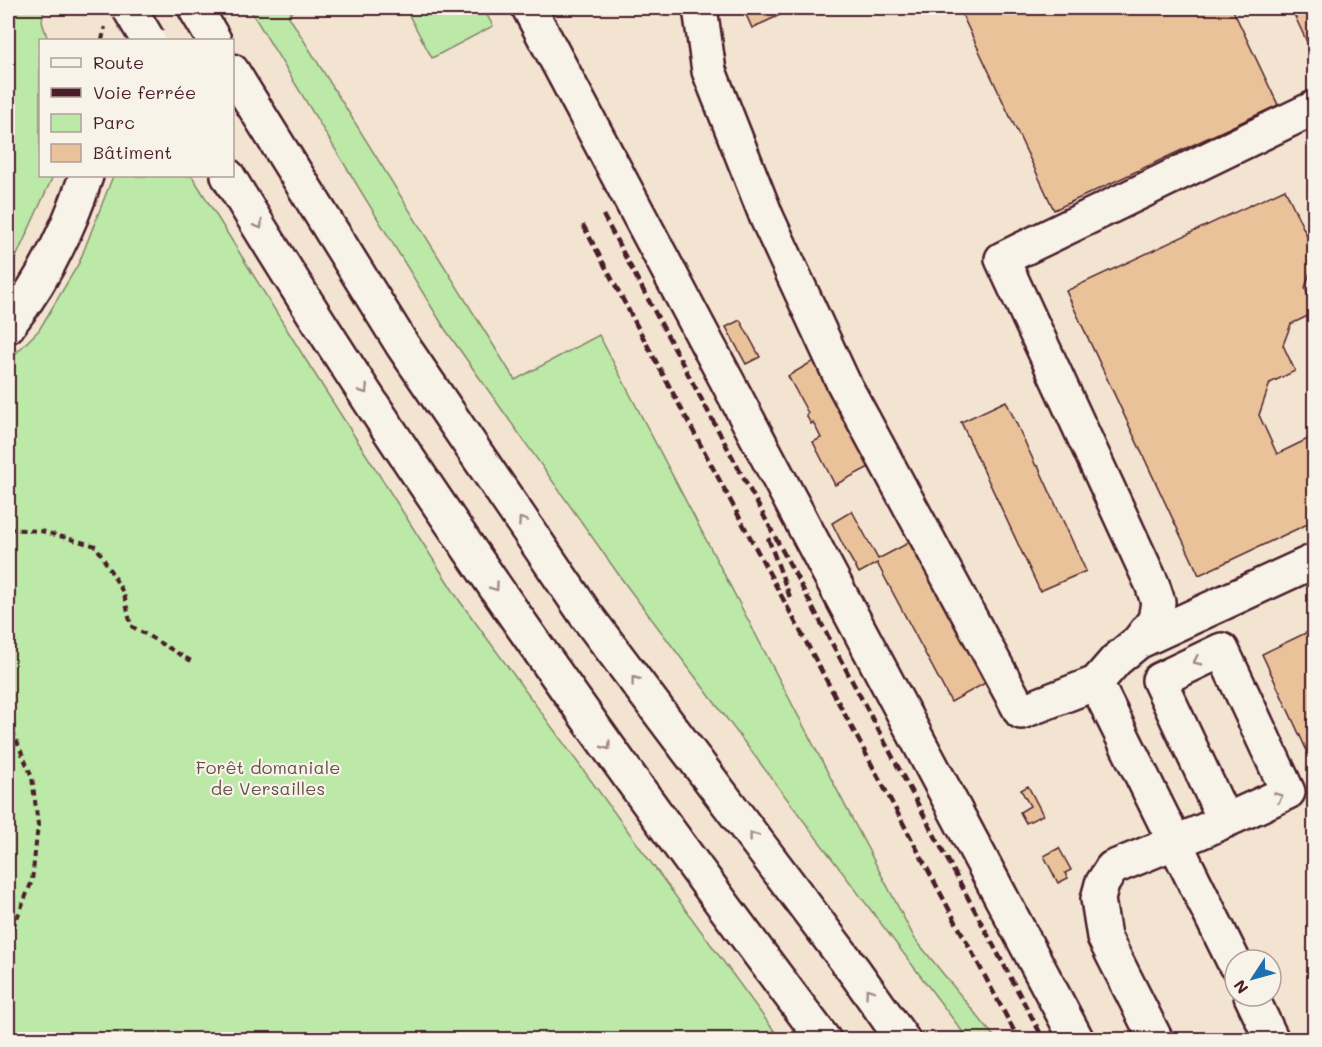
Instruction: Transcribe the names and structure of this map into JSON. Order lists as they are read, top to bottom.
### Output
{
  "parks": ["Forêt domaniale de Versailles"],
  "legend": [
    "Route",
    "Voie ferrée",
    "Parc",
    "Bâtiment"
  ],
  "north": "bottom left"
}
